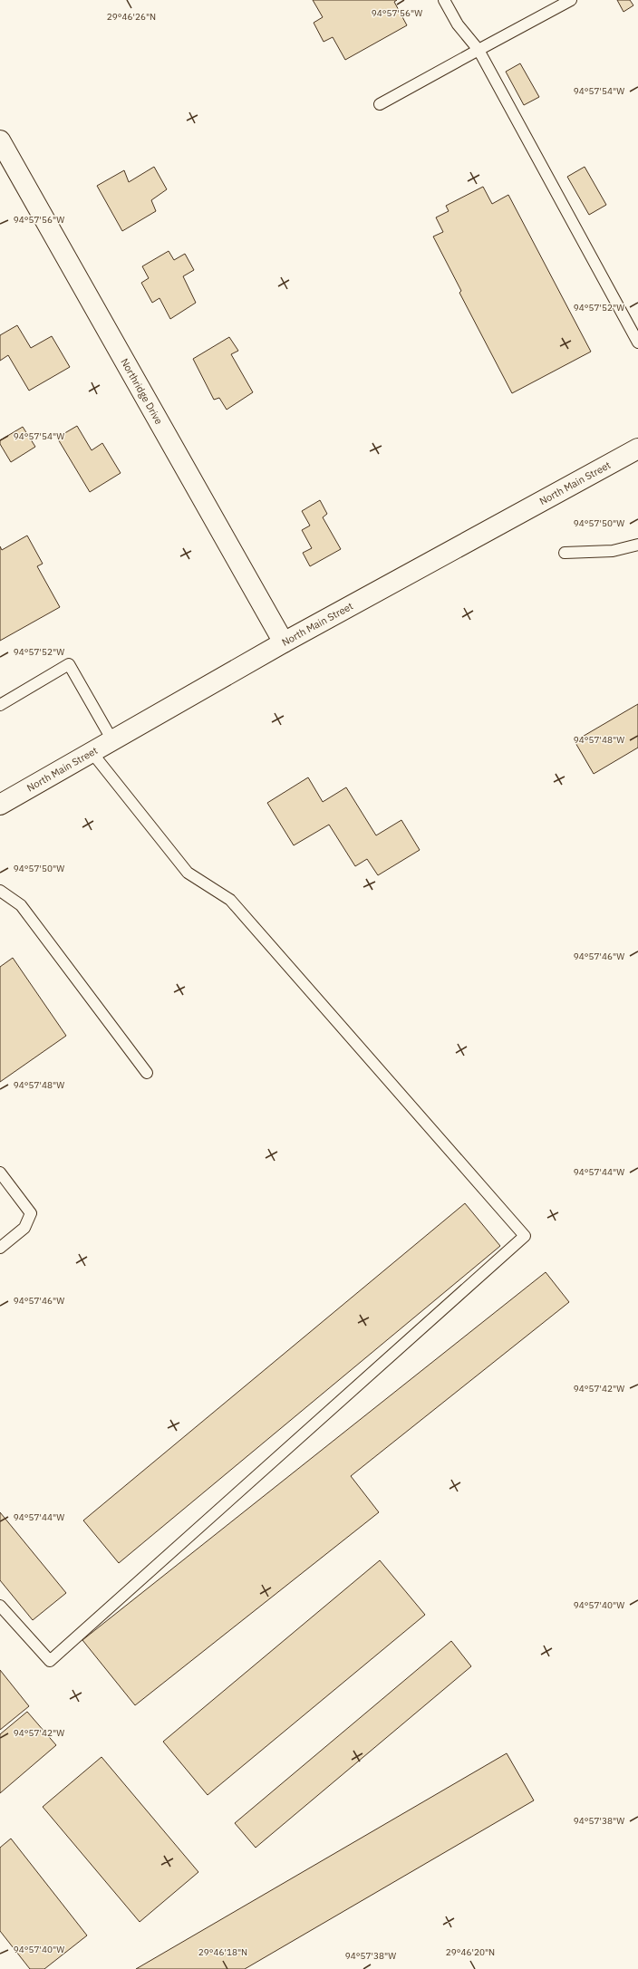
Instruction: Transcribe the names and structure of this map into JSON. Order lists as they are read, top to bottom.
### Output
{
  "streets": {
    "main road": ["Northridge Drive", "North Main Street"]
  },
  "crossings": [
    ["Northridge Drive", "North Main Street"]
  ],
  "coordinates": [
    "94°57'56\"W",
    "29°46'26\"N",
    "94°57'54\"W",
    "94°57'52\"W",
    "94°57'50\"W",
    "94°57'48\"W",
    "94°57'46\"W",
    "94°57'44\"W",
    "94°57'42\"W",
    "94°57'40\"W",
    "94°57'38\"W",
    "29°46'18\"N",
    "29°46'20\"N"
  ]
}
